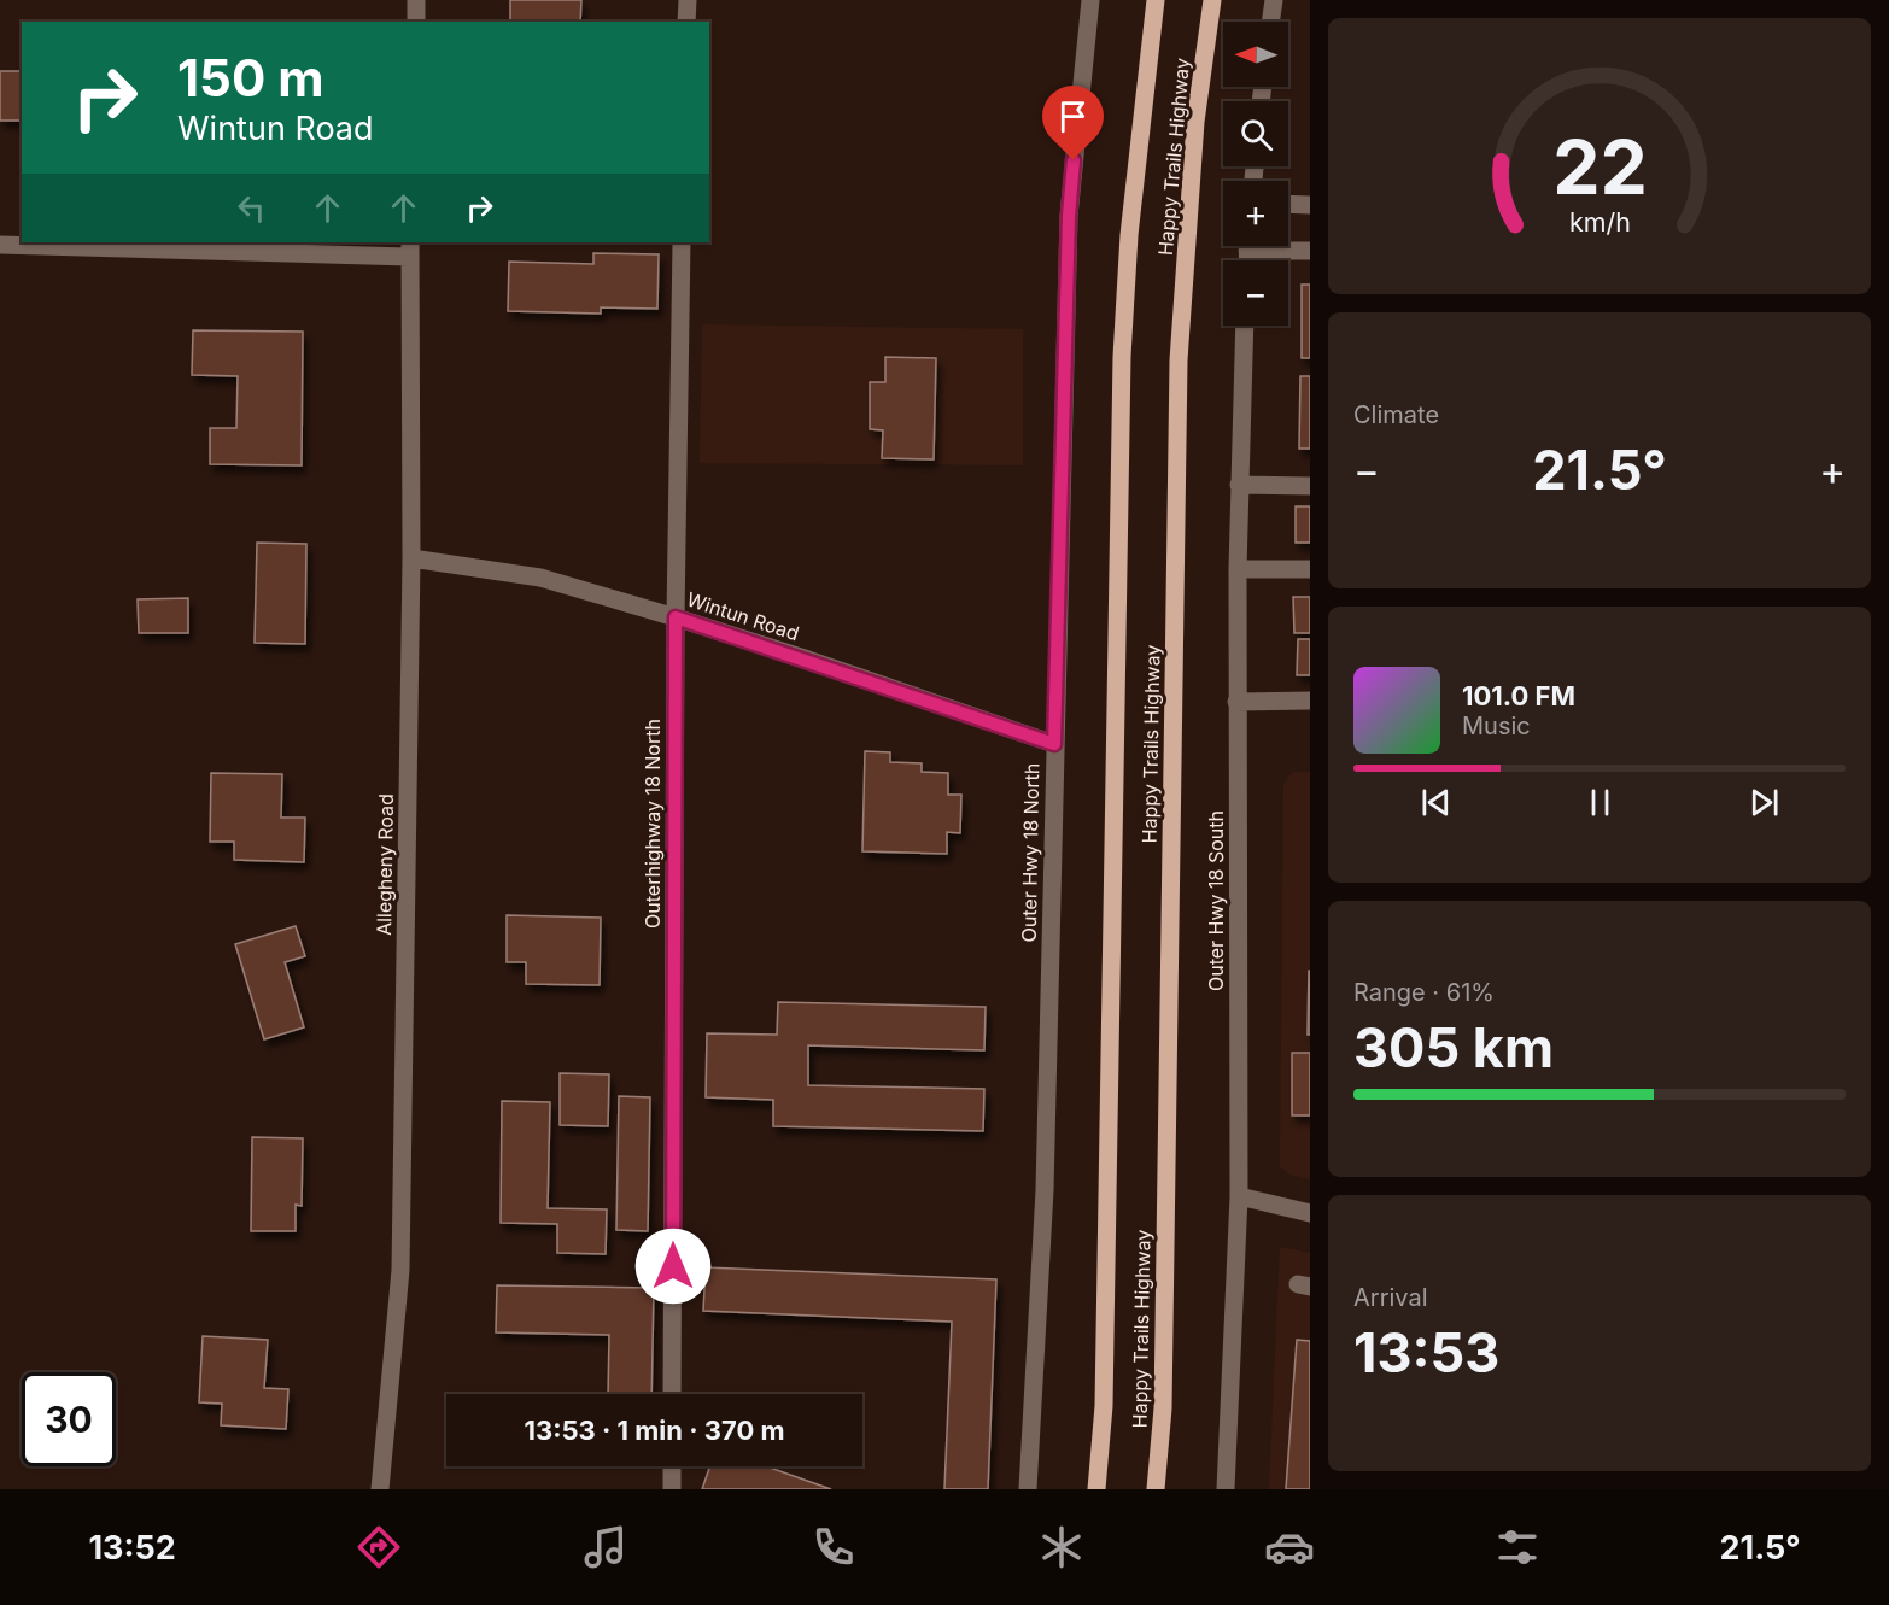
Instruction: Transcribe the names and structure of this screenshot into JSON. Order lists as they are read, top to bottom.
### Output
{
  "streets": {
    "main road": ["Happy Trails Highway"],
    "street": [
      "Wintun Road",
      "Outerhighway 18 North",
      "Outer Hwy 18 North",
      "Allegheny Road",
      "Outer Hwy 18 South"
    ]
  },
  "crossings": [
    ["Wintun Road", "Outerhighway 18 North"],
    ["Wintun Road", "Outer Hwy 18 North"],
    ["Wintun Road", "Allegheny Road"]
  ],
  "north": "left",
  "page": {
    "map_buttons": ["+", "−"],
    "turn": ["150 m", "Wintun Road"],
    "tile": [
      "Climate",
      ["Range · 61%", "305 km"],
      ["Arrival", "13:53"]
    ],
    "heat": ["−", "21.5°", "+"],
    "song": ["101.0 FM", "Music"],
    "limit": "30",
    "trip": "13:53 · 1 min · 370 m",
    "tabs": ["13:52", "21.5°"],
    "gauge": ["22", "km/h"]
  }
}
